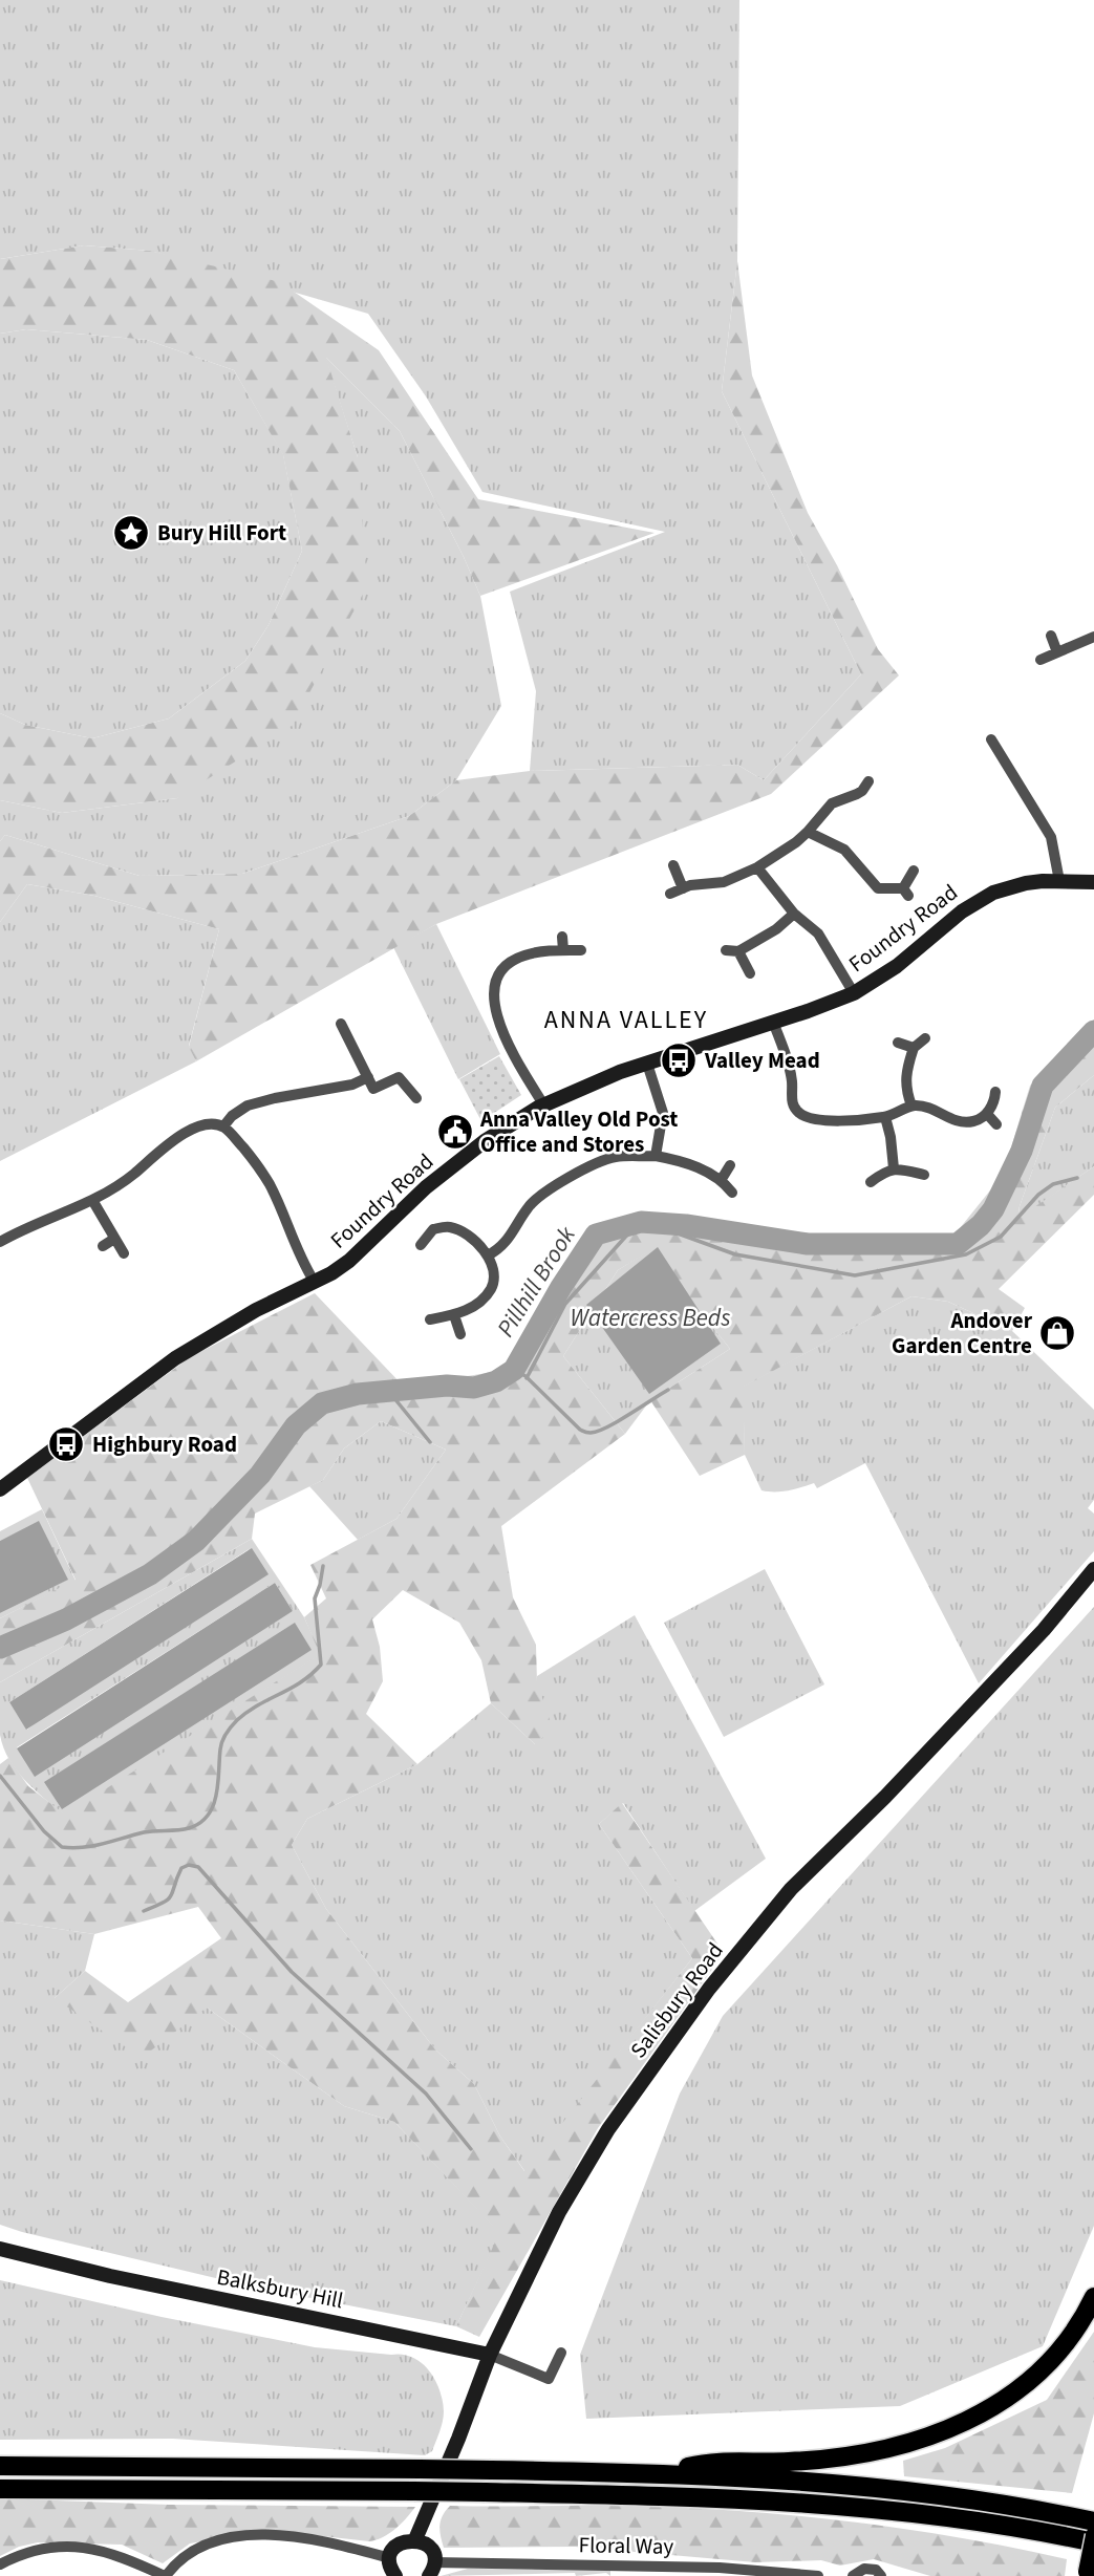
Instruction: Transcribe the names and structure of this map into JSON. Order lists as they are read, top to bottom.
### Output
{
  "streets": {
    "street": [
      "Foundry Road",
      "Salisbury Road",
      "Balksbury Hill",
      "Floral Way"
    ]
  },
  "crossings": [
    ["Salisbury Road", "Balksbury Hill"]
  ],
  "districts": ["ANNA VALLEY"],
  "water": ["Pillhill Brook", "Watercress Beds"],
  "places": {
    "place": ["Bury Hill Fort"],
    "bus stop": ["Valley Mead", "Highbury Road"],
    "public building": ["Anna Valley Old Post Office and Stores"],
    "shop": ["Andover Garden Centre"]
  }
}
